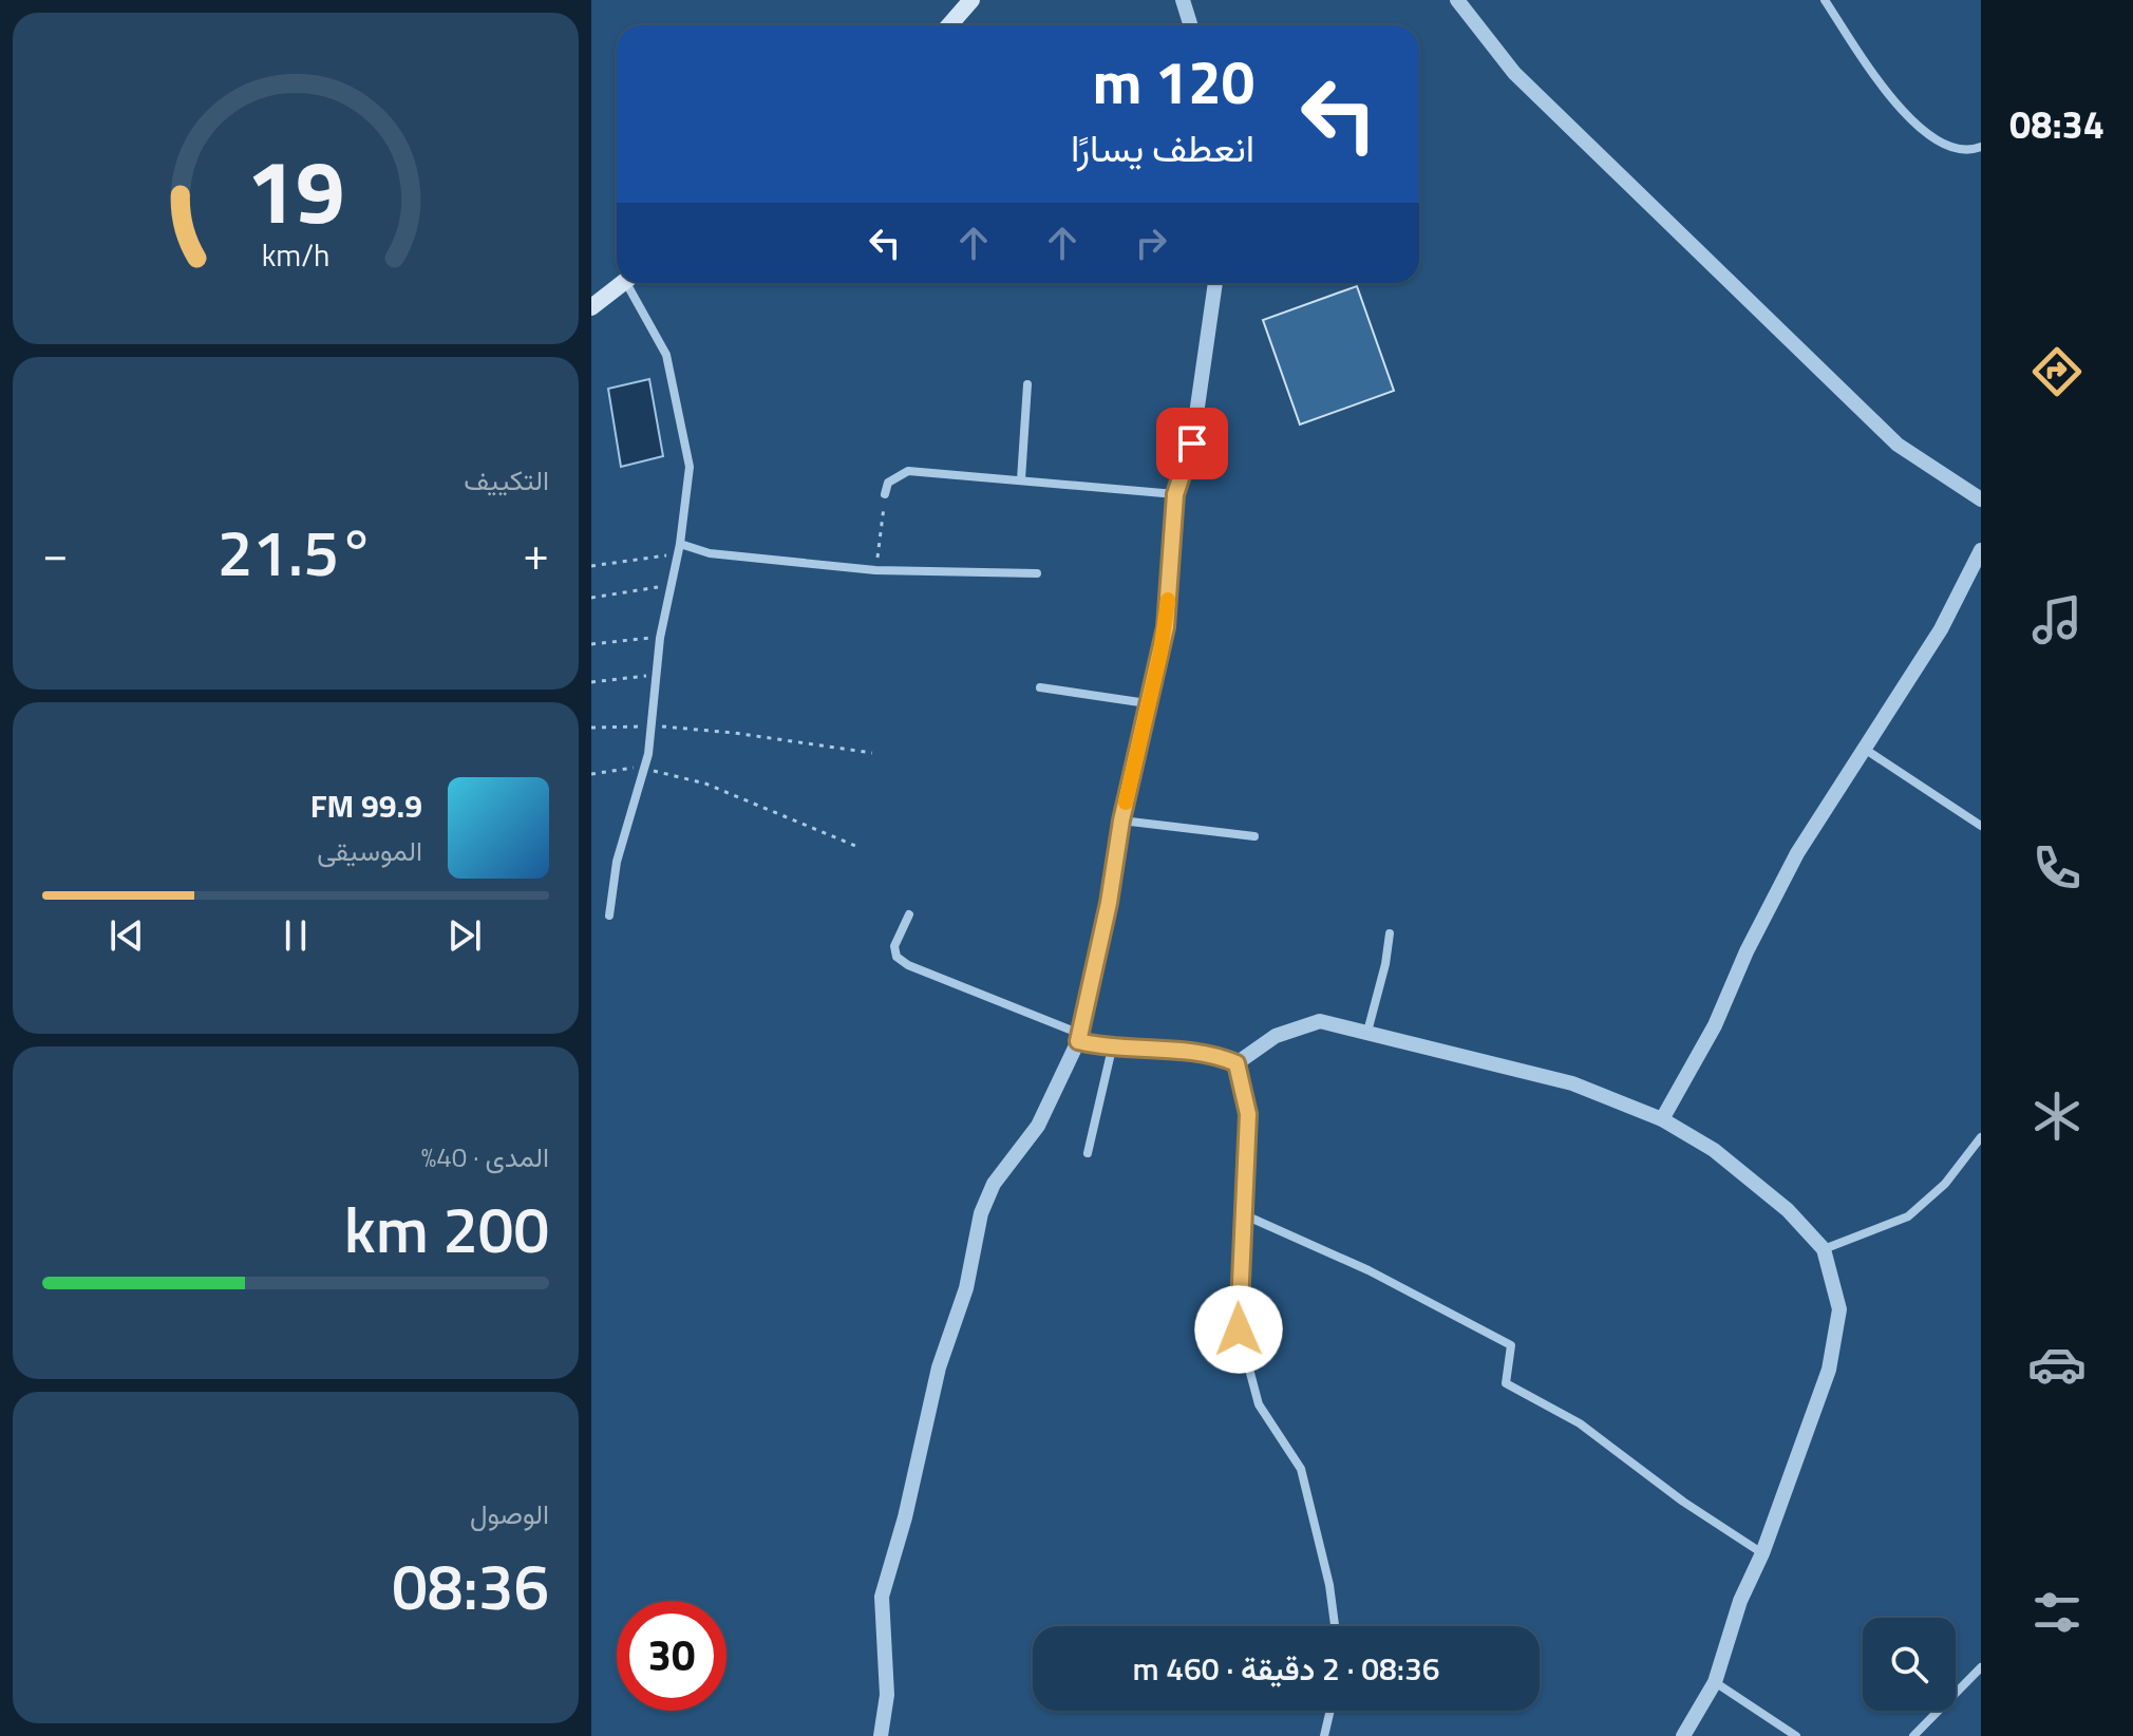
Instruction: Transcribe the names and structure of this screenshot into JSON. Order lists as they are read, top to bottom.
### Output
{
  "page": {
    "tabs": "08:34",
    "turn": ["120 m", "انعطف يسارًا"],
    "tile": [
      "التكييف",
      ["المدى · 40%", "200 km"],
      ["الوصول", "08:36"]
    ],
    "heat": ["−", "21.5°", "+"],
    "song": ["99.9 FM", "الموسيقى"],
    "limit": "30",
    "trip": "08:36 · 2 دقيقة · 460 m",
    "gauge": ["19", "km/h"]
  }
}
